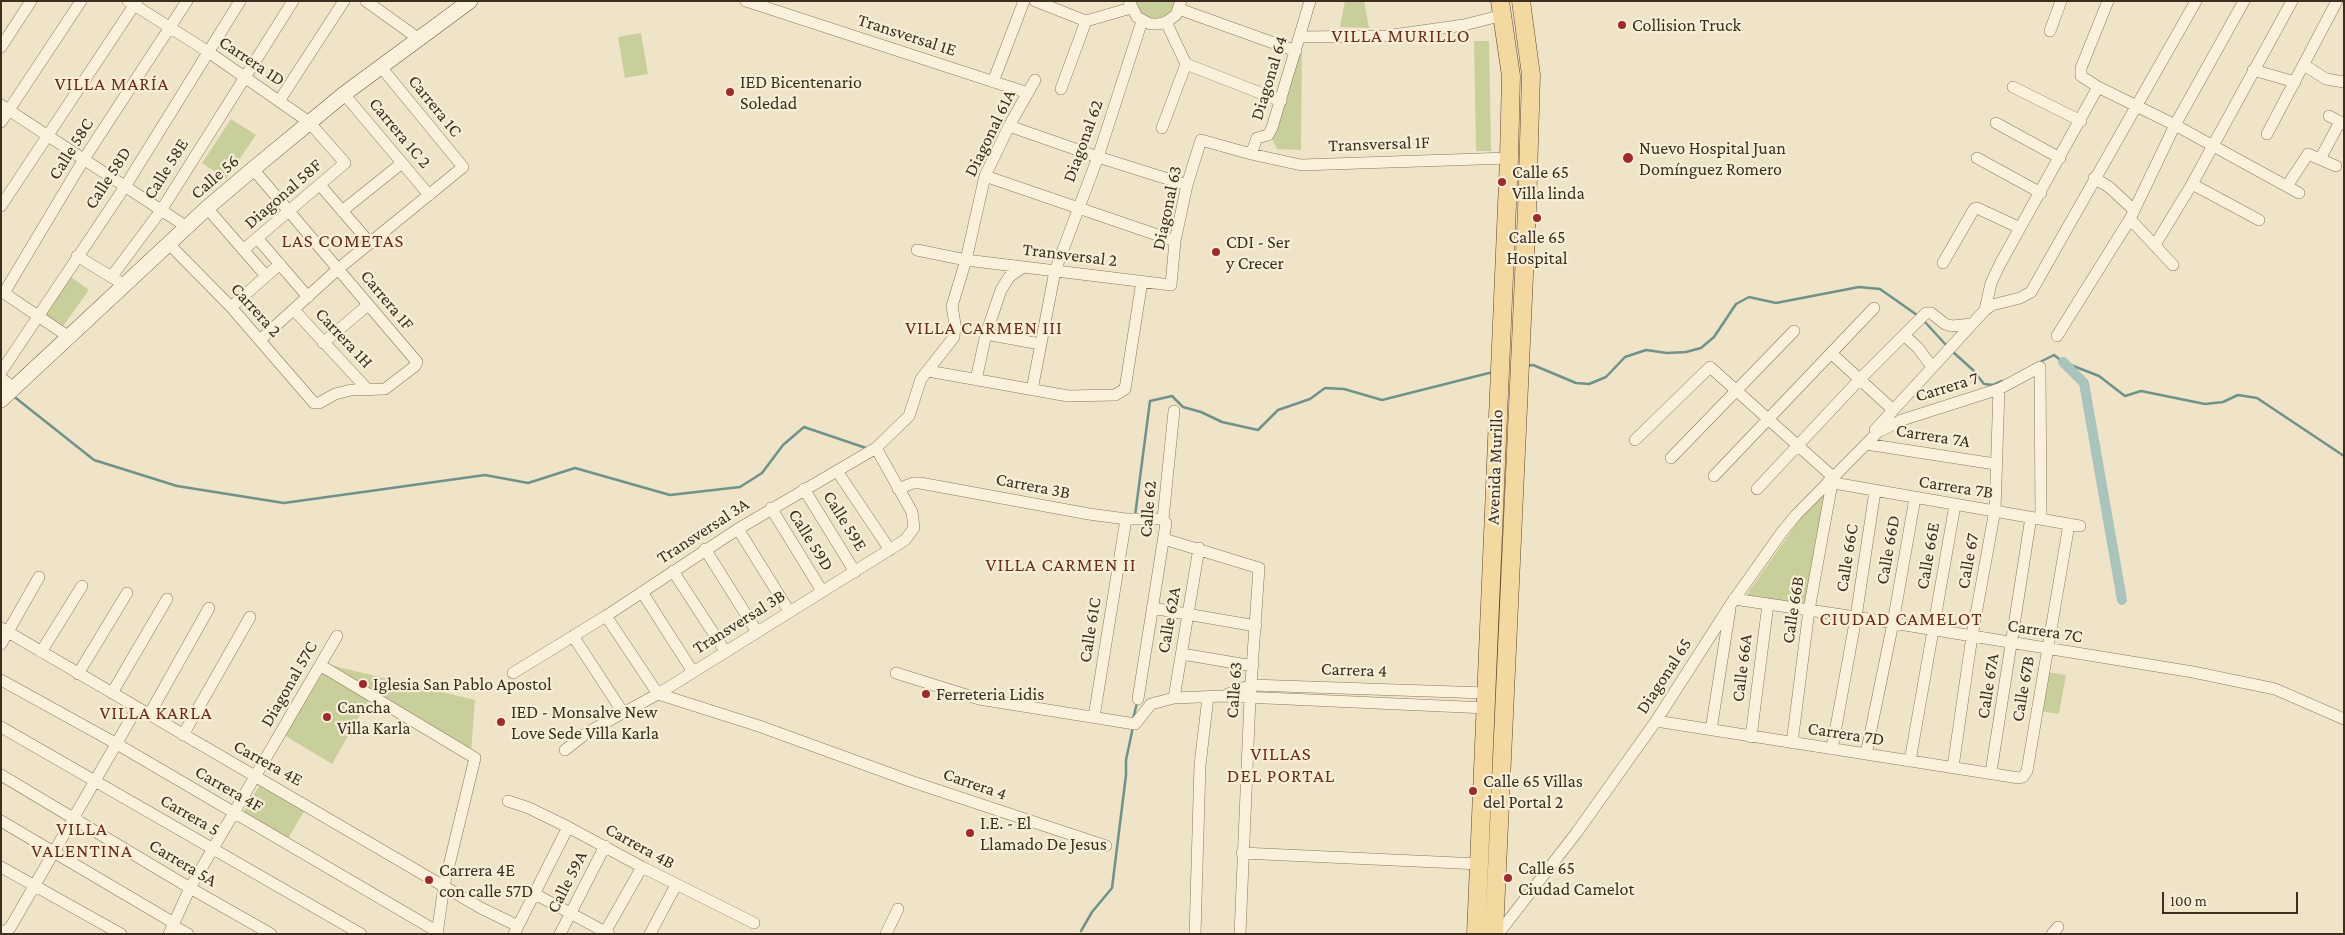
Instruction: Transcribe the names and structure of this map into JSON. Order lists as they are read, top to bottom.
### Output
{
  "streets": {
    "main road": ["Calle 56", "Avenida Murillo"],
    "street": [
      "Transversal 1E",
      "Carrera 1D",
      "Diagonal 64",
      "Carrera 1C",
      "Carrera 1C 2",
      "Diagonal 61A",
      "Diagonal 62",
      "Transversal 1F",
      "Calle 58C",
      "Calle 58E",
      "Calle 58D",
      "Diagonal 58F",
      "Diagonal 63",
      "Transversal 2",
      "Carrera 1F",
      "Carrera 2",
      "Carrera 1H",
      "Carrera 7",
      "Carrera 7A",
      "Carrera 3B",
      "Carrera 7B",
      "Calle 62",
      "Calle 59E",
      "Transversal 3A",
      "Calle 59D",
      "Calle 66D",
      "Calle 66E",
      "Calle 66C",
      "Calle 67",
      "Calle 66B",
      "Calle 62A",
      "Transversal 3B",
      "Calle 61C",
      "Carrera 7C",
      "Calle 66A",
      "Carrera 4",
      "Diagonal 65",
      "Diagonal 57C",
      "Calle 67A",
      "Calle 67B",
      "Calle 63",
      "Carrera 7D",
      "Carrera 4E",
      "Carrera 4F",
      "Carrera 5",
      "Carrera 4B",
      "Carrera 5A",
      "Calle 59A"
    ]
  },
  "crossings": [
    ["Transversal 1E", "Diagonal 61A"],
    ["Carrera 1D", "Calle 58C"],
    ["Carrera 1D", "Calle 58E"],
    ["Carrera 1D", "Calle 56"],
    ["Carrera 1D", "Calle 58D"],
    ["Carrera 1D", "Diagonal 58F"],
    ["Diagonal 64", "Transversal 1F"],
    ["Diagonal 64", "Diagonal 63"],
    ["Carrera 1C", "Carrera 1C 2"],
    ["Carrera 1C", "Calle 56"],
    ["Carrera 1C 2", "Calle 56"],
    ["Diagonal 61A", "Transversal 2"],
    ["Diagonal 61A", "Transversal 3A"],
    ["Diagonal 62", "Transversal 2"],
    ["Transversal 1F", "Diagonal 63"],
    ["Transversal 1F", "Avenida Murillo"],
    ["Calle 58E", "Calle 56"],
    ["Calle 56", "Carrera 1F"],
    ["Calle 56", "Carrera 2"],
    ["Diagonal 58F", "Carrera 1F"],
    ["Diagonal 63", "Transversal 2"],
    ["Carrera 1F", "Carrera 2"],
    ["Carrera 1F", "Carrera 1H"],
    ["Carrera 2", "Carrera 1H"],
    ["Carrera 7", "Carrera 7A"],
    ["Carrera 7", "Calle 67"],
    ["Carrera 7", "Diagonal 65"],
    ["Carrera 7", "Calle 67A"],
    ["Carrera 7A", "Calle 67"],
    ["Carrera 7A", "Diagonal 65"],
    ["Avenida Murillo", "Carrera 4"],
    ["Avenida Murillo", "Diagonal 65"],
    ["Carrera 3B", "Calle 62"],
    ["Carrera 3B", "Transversal 3B"],
    ["Carrera 3B", "Calle 61C"],
    ["Carrera 7B", "Calle 66D"],
    ["Carrera 7B", "Calle 66E"],
    ["Carrera 7B", "Calle 66C"],
    ["Carrera 7B", "Calle 67"],
    ["Carrera 7B", "Calle 66B"],
    ["Carrera 7B", "Diagonal 65"],
    ["Carrera 7B", "Calle 67A"],
    ["Carrera 7B", "Calle 67B"],
    ["Calle 59E", "Transversal 3A"],
    ["Calle 59E", "Transversal 3B"],
    ["Transversal 3A", "Calle 59D"],
    ["Calle 59D", "Transversal 3B"],
    ["Calle 66D", "Carrera 7C"],
    ["Calle 66D", "Carrera 7D"],
    ["Calle 66E", "Carrera 7C"],
    ["Calle 66E", "Carrera 7D"],
    ["Calle 66C", "Carrera 7C"],
    ["Calle 66C", "Carrera 7D"],
    ["Calle 67", "Carrera 7C"],
    ["Calle 67", "Carrera 7D"],
    ["Calle 66B", "Carrera 7C"],
    ["Calle 66B", "Diagonal 65"],
    ["Calle 66B", "Carrera 7D"],
    ["Calle 62A", "Carrera 4"],
    ["Calle 62A", "Calle 63"],
    ["Transversal 3B", "Carrera 4"],
    ["Calle 61C", "Carrera 4"],
    ["Carrera 7C", "Calle 66A"],
    ["Carrera 7C", "Diagonal 65"],
    ["Carrera 7C", "Calle 67A"],
    ["Carrera 7C", "Calle 67B"],
    ["Calle 66A", "Carrera 7D"],
    ["Carrera 4", "Calle 63"],
    ["Diagonal 65", "Carrera 7D"],
    ["Diagonal 57C", "Carrera 4E"],
    ["Diagonal 57C", "Carrera 4F"],
    ["Diagonal 57C", "Carrera 5"],
    ["Diagonal 57C", "Carrera 5A"],
    ["Calle 67A", "Carrera 7D"],
    ["Calle 67B", "Carrera 7D"],
    ["Carrera 4B", "Calle 59A"]
  ],
  "districts": [
    "VILLA MURILLO",
    "VILLA MARÍA",
    "LAS COMETAS",
    "VILLA CARMEN III",
    "VILLA CARMEN II",
    "CIUDAD CAMELOT",
    "VILLA KARLA",
    "VILLAS DEL PORTAL",
    "VILLA VALENTINA"
  ],
  "places": [
    "Collision Truck",
    "IED Bicentenario Soledad",
    "Nuevo Hospital Juan Domínguez Romero",
    "Calle 65 Villa linda",
    "Calle 65 Hospital",
    "CDI - Ser y Crecer",
    "Iglesia San Pablo Apostol",
    "Ferreteria Lidis",
    "Cancha Villa Karla",
    "IED - Monsalve New Love Sede Villa Karla",
    "Calle 65 Villas del Portal 2",
    "I.E. - El Llamado De Jesus",
    "Calle 65 Ciudad Camelot",
    "Carrera 4E con calle 57D"
  ],
  "scale_bar": "100 m"
}
